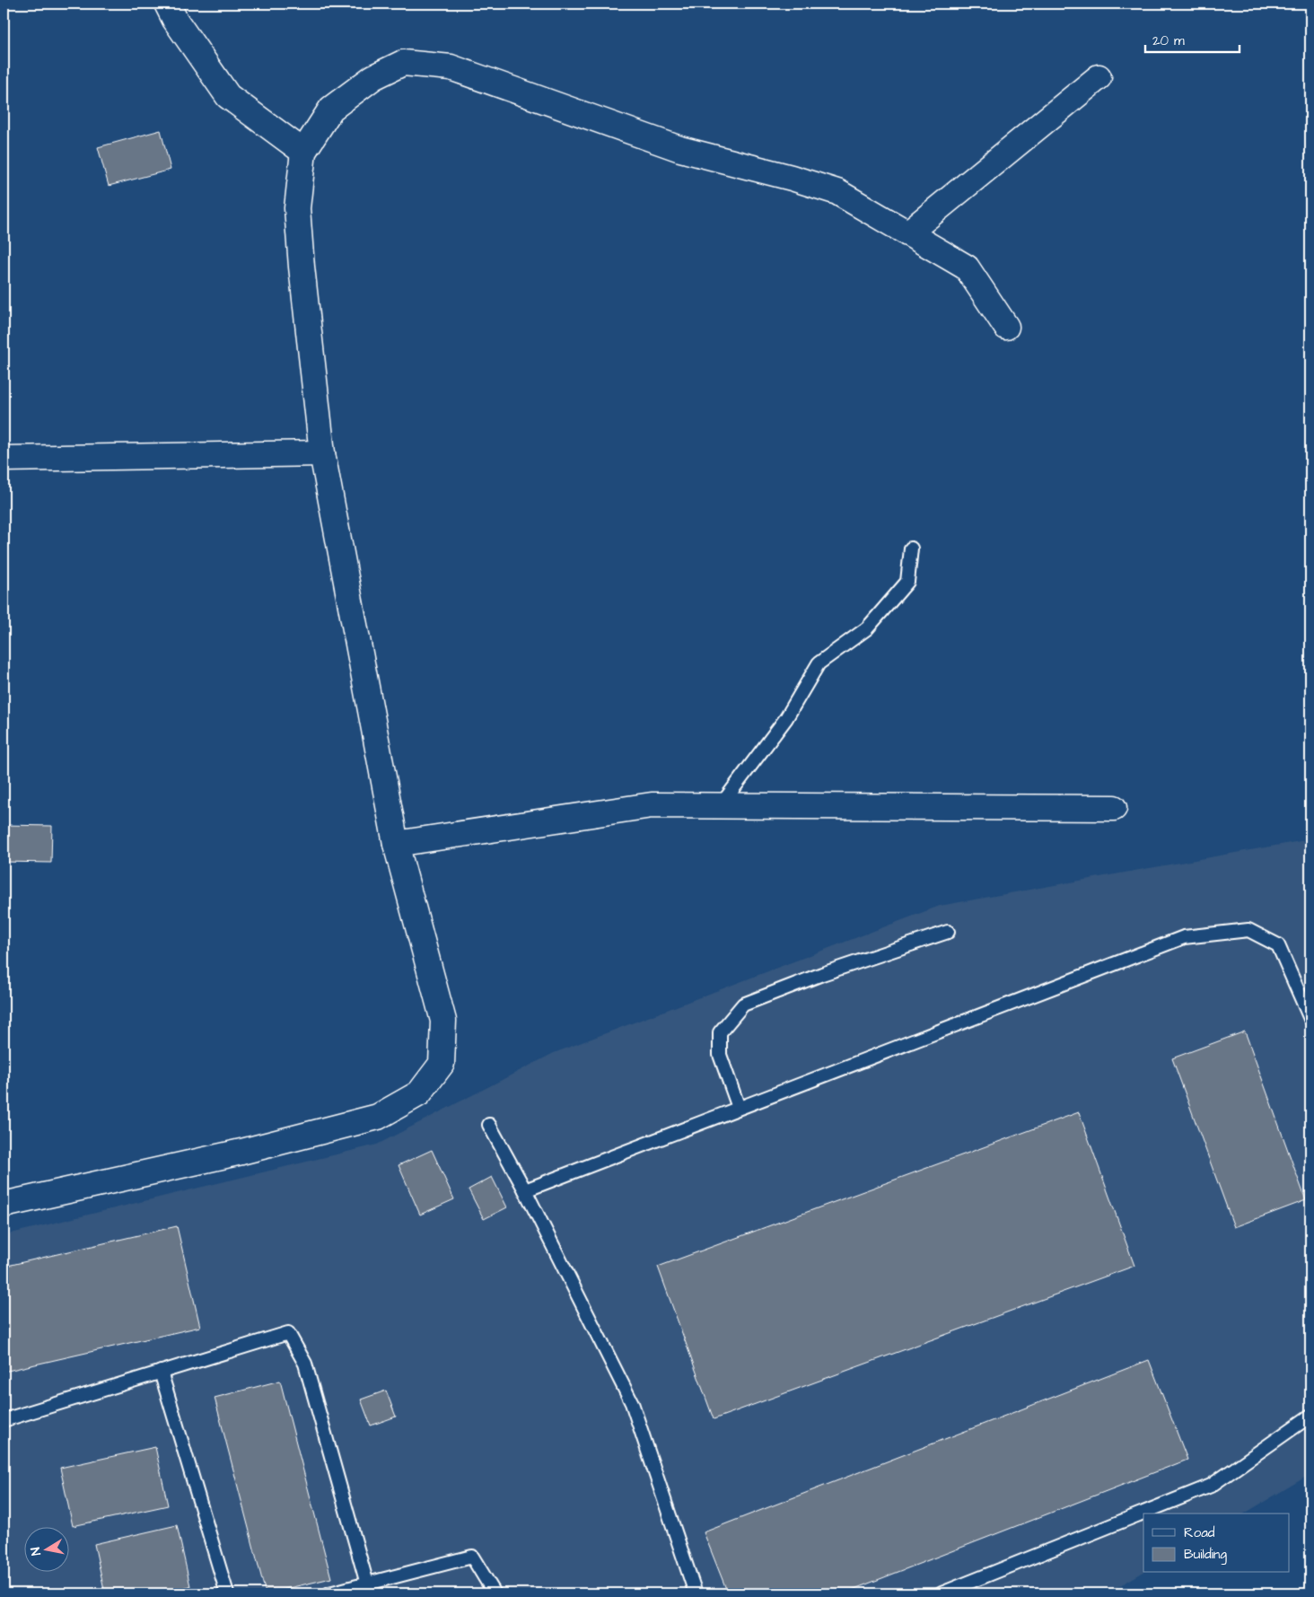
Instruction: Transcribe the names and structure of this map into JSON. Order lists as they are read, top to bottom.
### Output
{
  "legend": ["Road", "Building"],
  "scale_bar": "20 m",
  "north": "left"
}
